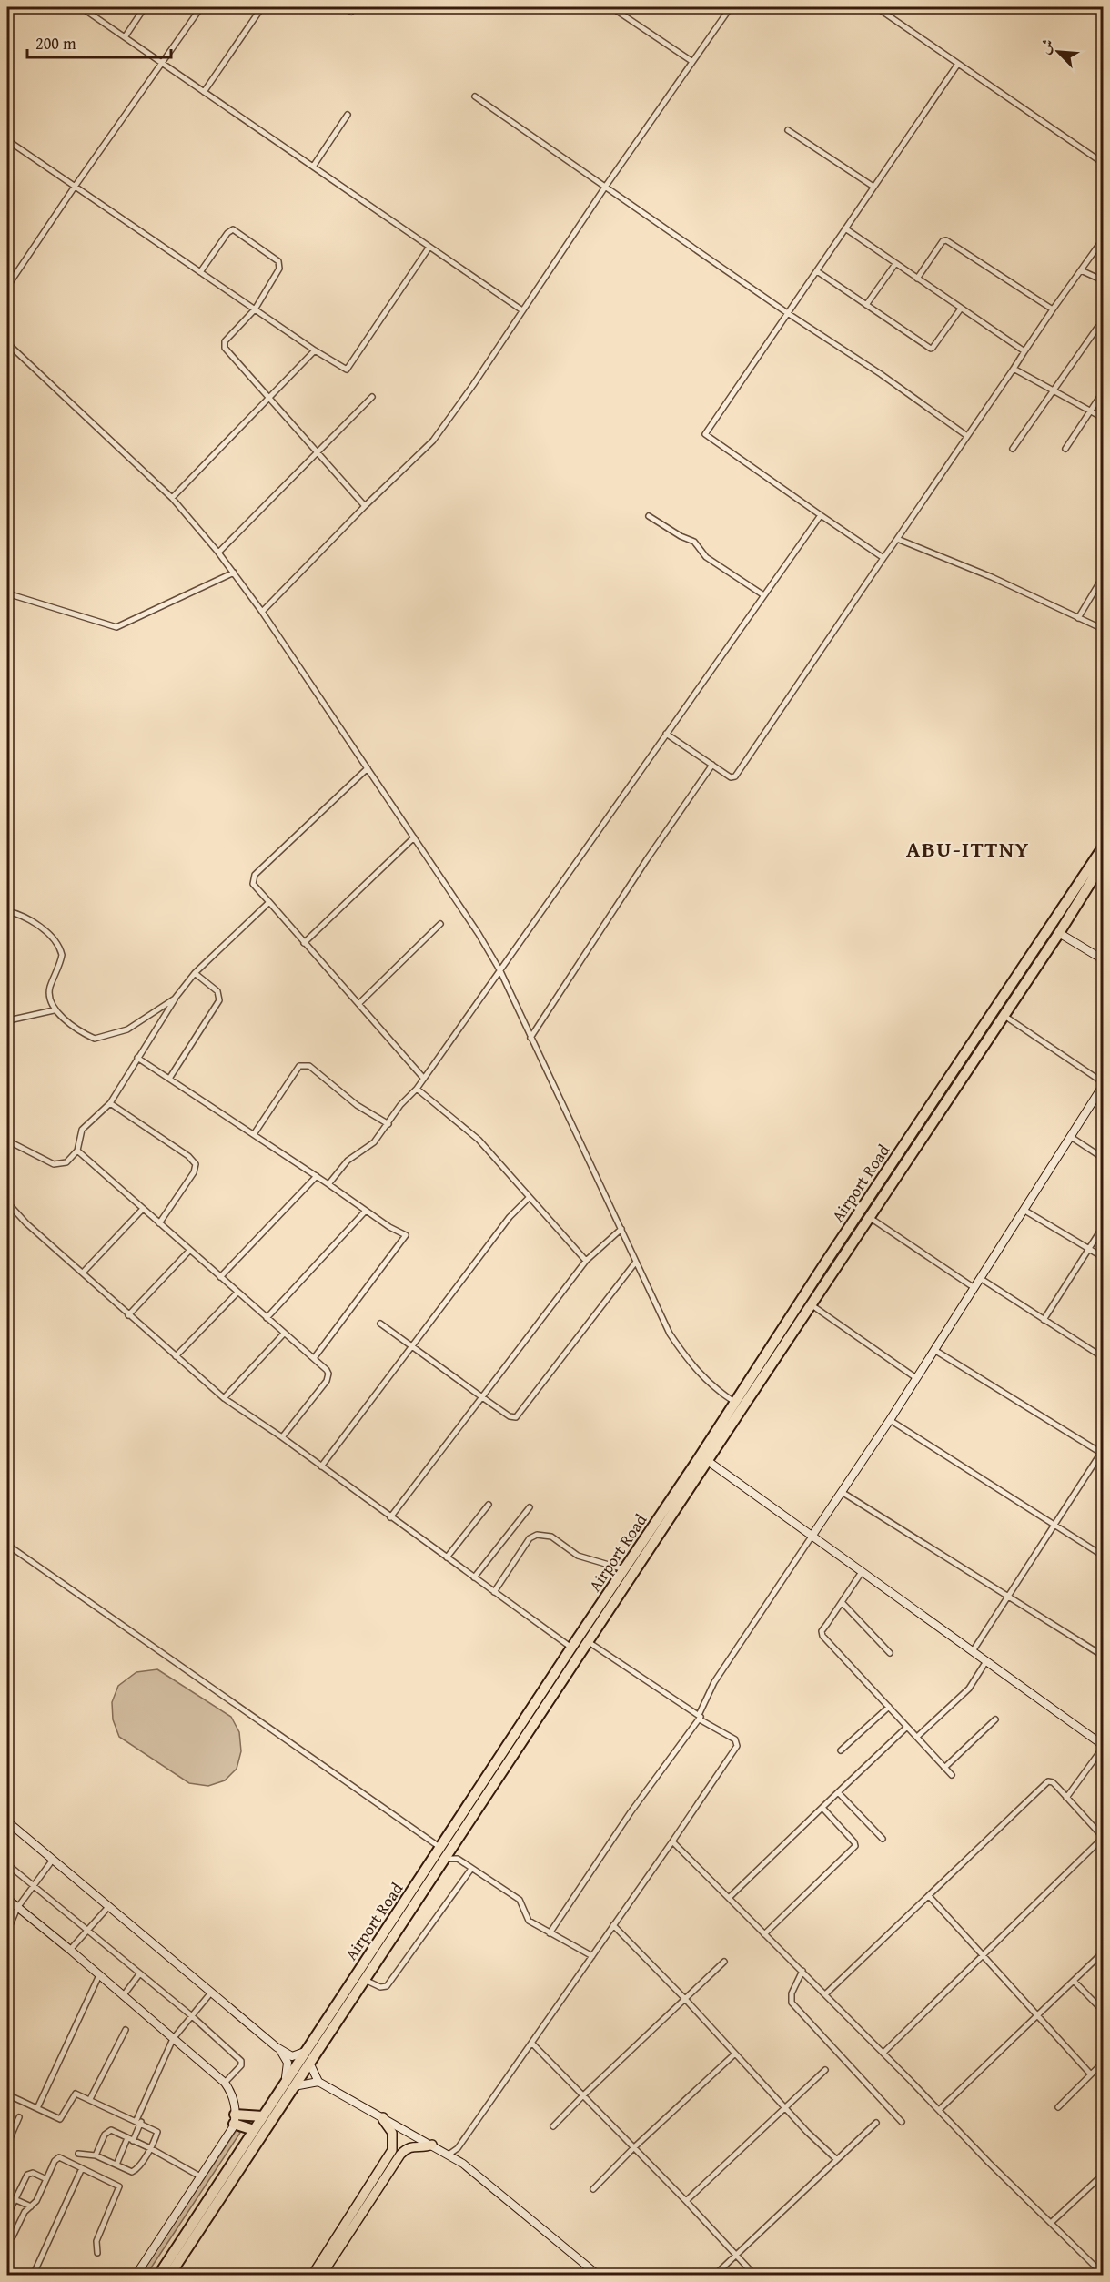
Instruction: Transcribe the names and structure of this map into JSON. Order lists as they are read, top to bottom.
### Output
{
  "streets": {
    "highway": ["Airport Road"]
  },
  "districts": ["ABU-ITTNY"],
  "scale_bar": "200 m",
  "north": "top left"
}
